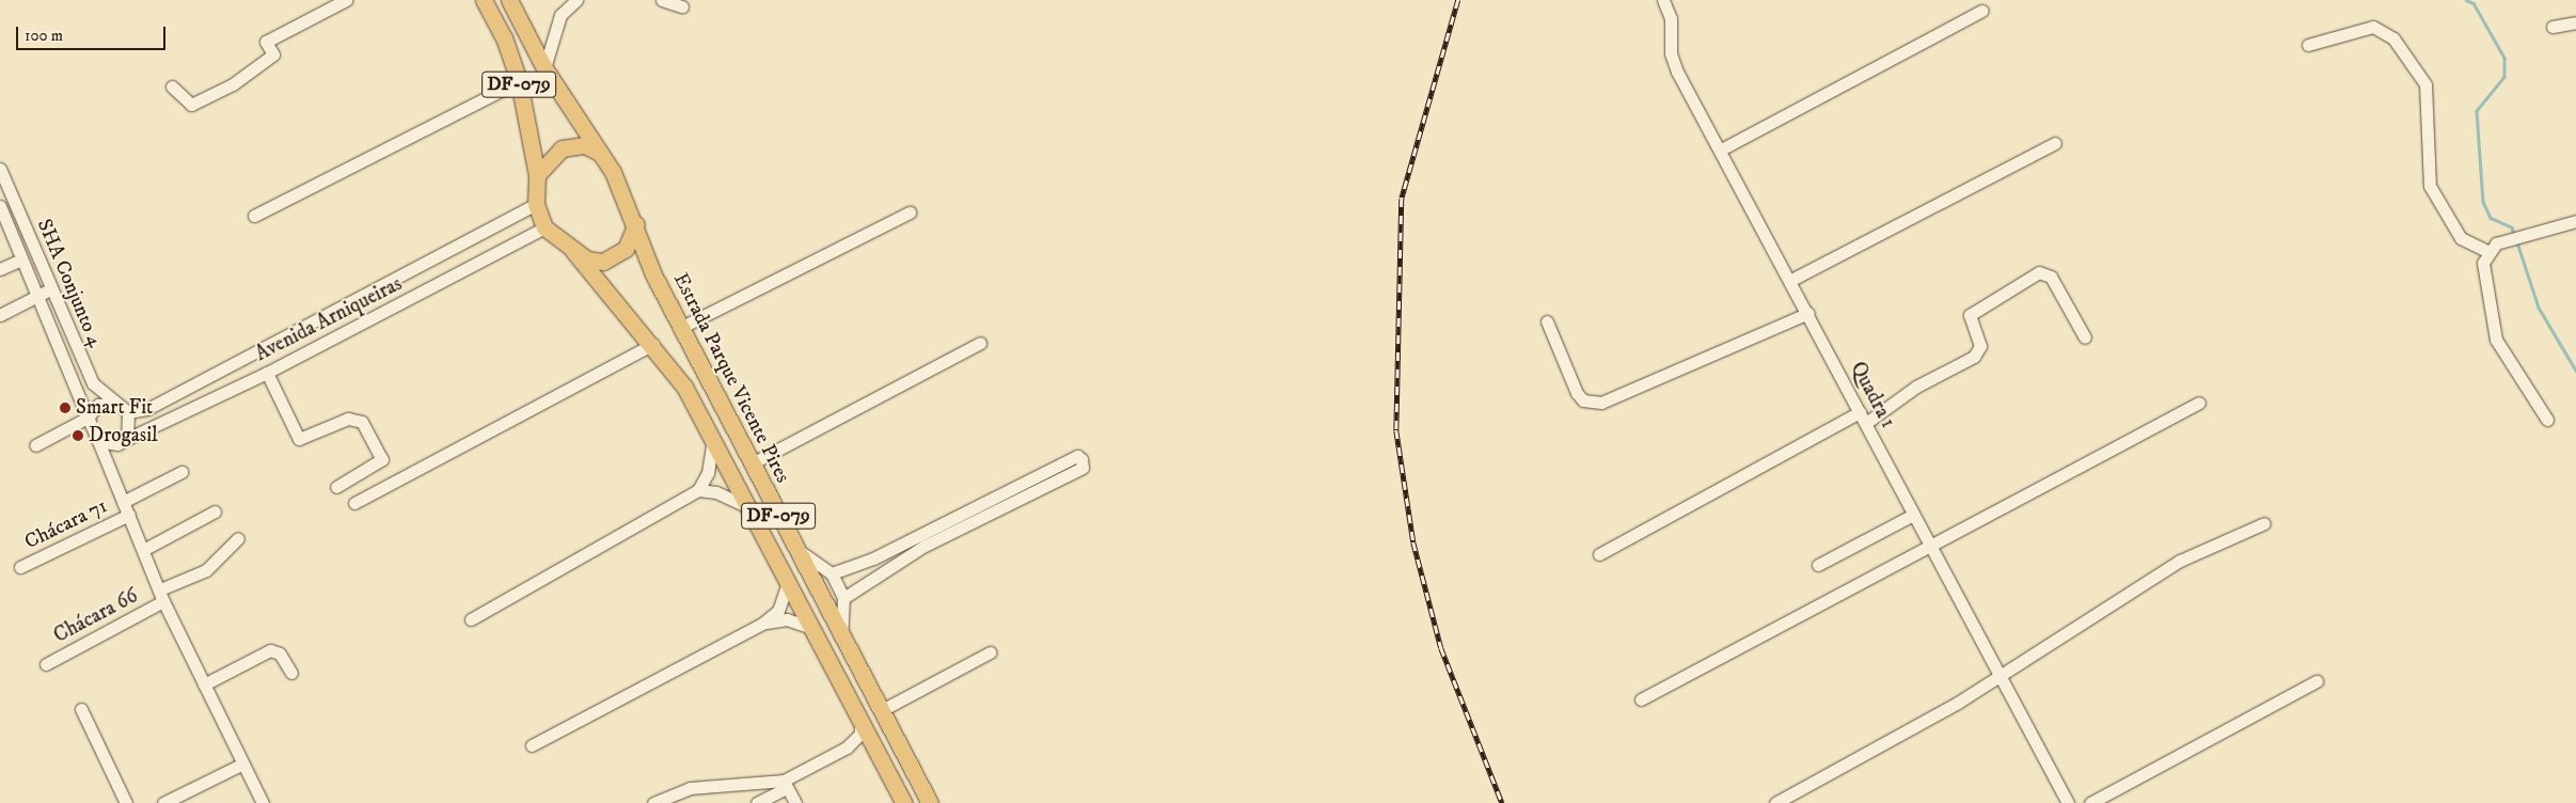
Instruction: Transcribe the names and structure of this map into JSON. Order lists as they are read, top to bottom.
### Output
{
  "streets": {
    "main road": ["DF-079", "Estrada Parque Vicente Pires"],
    "street": [
      "SHA Conjunto 4",
      "Avenida Arniqueiras",
      "Quadra 1",
      "Chácara 71",
      "Chácara 66"
    ]
  },
  "crossings": [
    ["DF-079", "Avenida Arniqueiras"],
    ["DF-079", "Estrada Parque Vicente Pires"],
    ["SHA Conjunto 4", "Avenida Arniqueiras"],
    ["Avenida Arniqueiras", "Estrada Parque Vicente Pires"]
  ],
  "places": ["Smart Fit", "Drogasil"],
  "scale_bar": "100 m"
}
